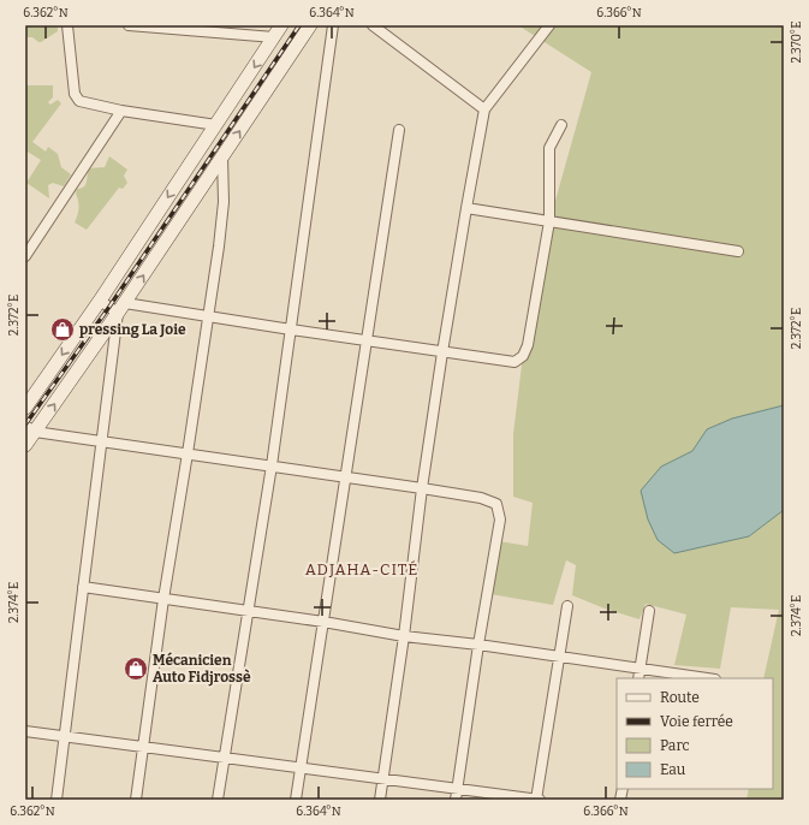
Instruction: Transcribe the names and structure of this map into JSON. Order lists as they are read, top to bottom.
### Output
{
  "districts": ["ADJAHA-CITÉ"],
  "places": {
    "shop": ["pressing La Joie", "Mécanicien Auto Fidjrossè"]
  },
  "legend": [
    "Route",
    "Voie ferrée",
    "Parc",
    "Eau"
  ],
  "coordinates": [
    "6.362°N",
    "6.364°N",
    "6.366°N",
    "2.370°E",
    "2.372°E",
    "2.374°E"
  ]
}
